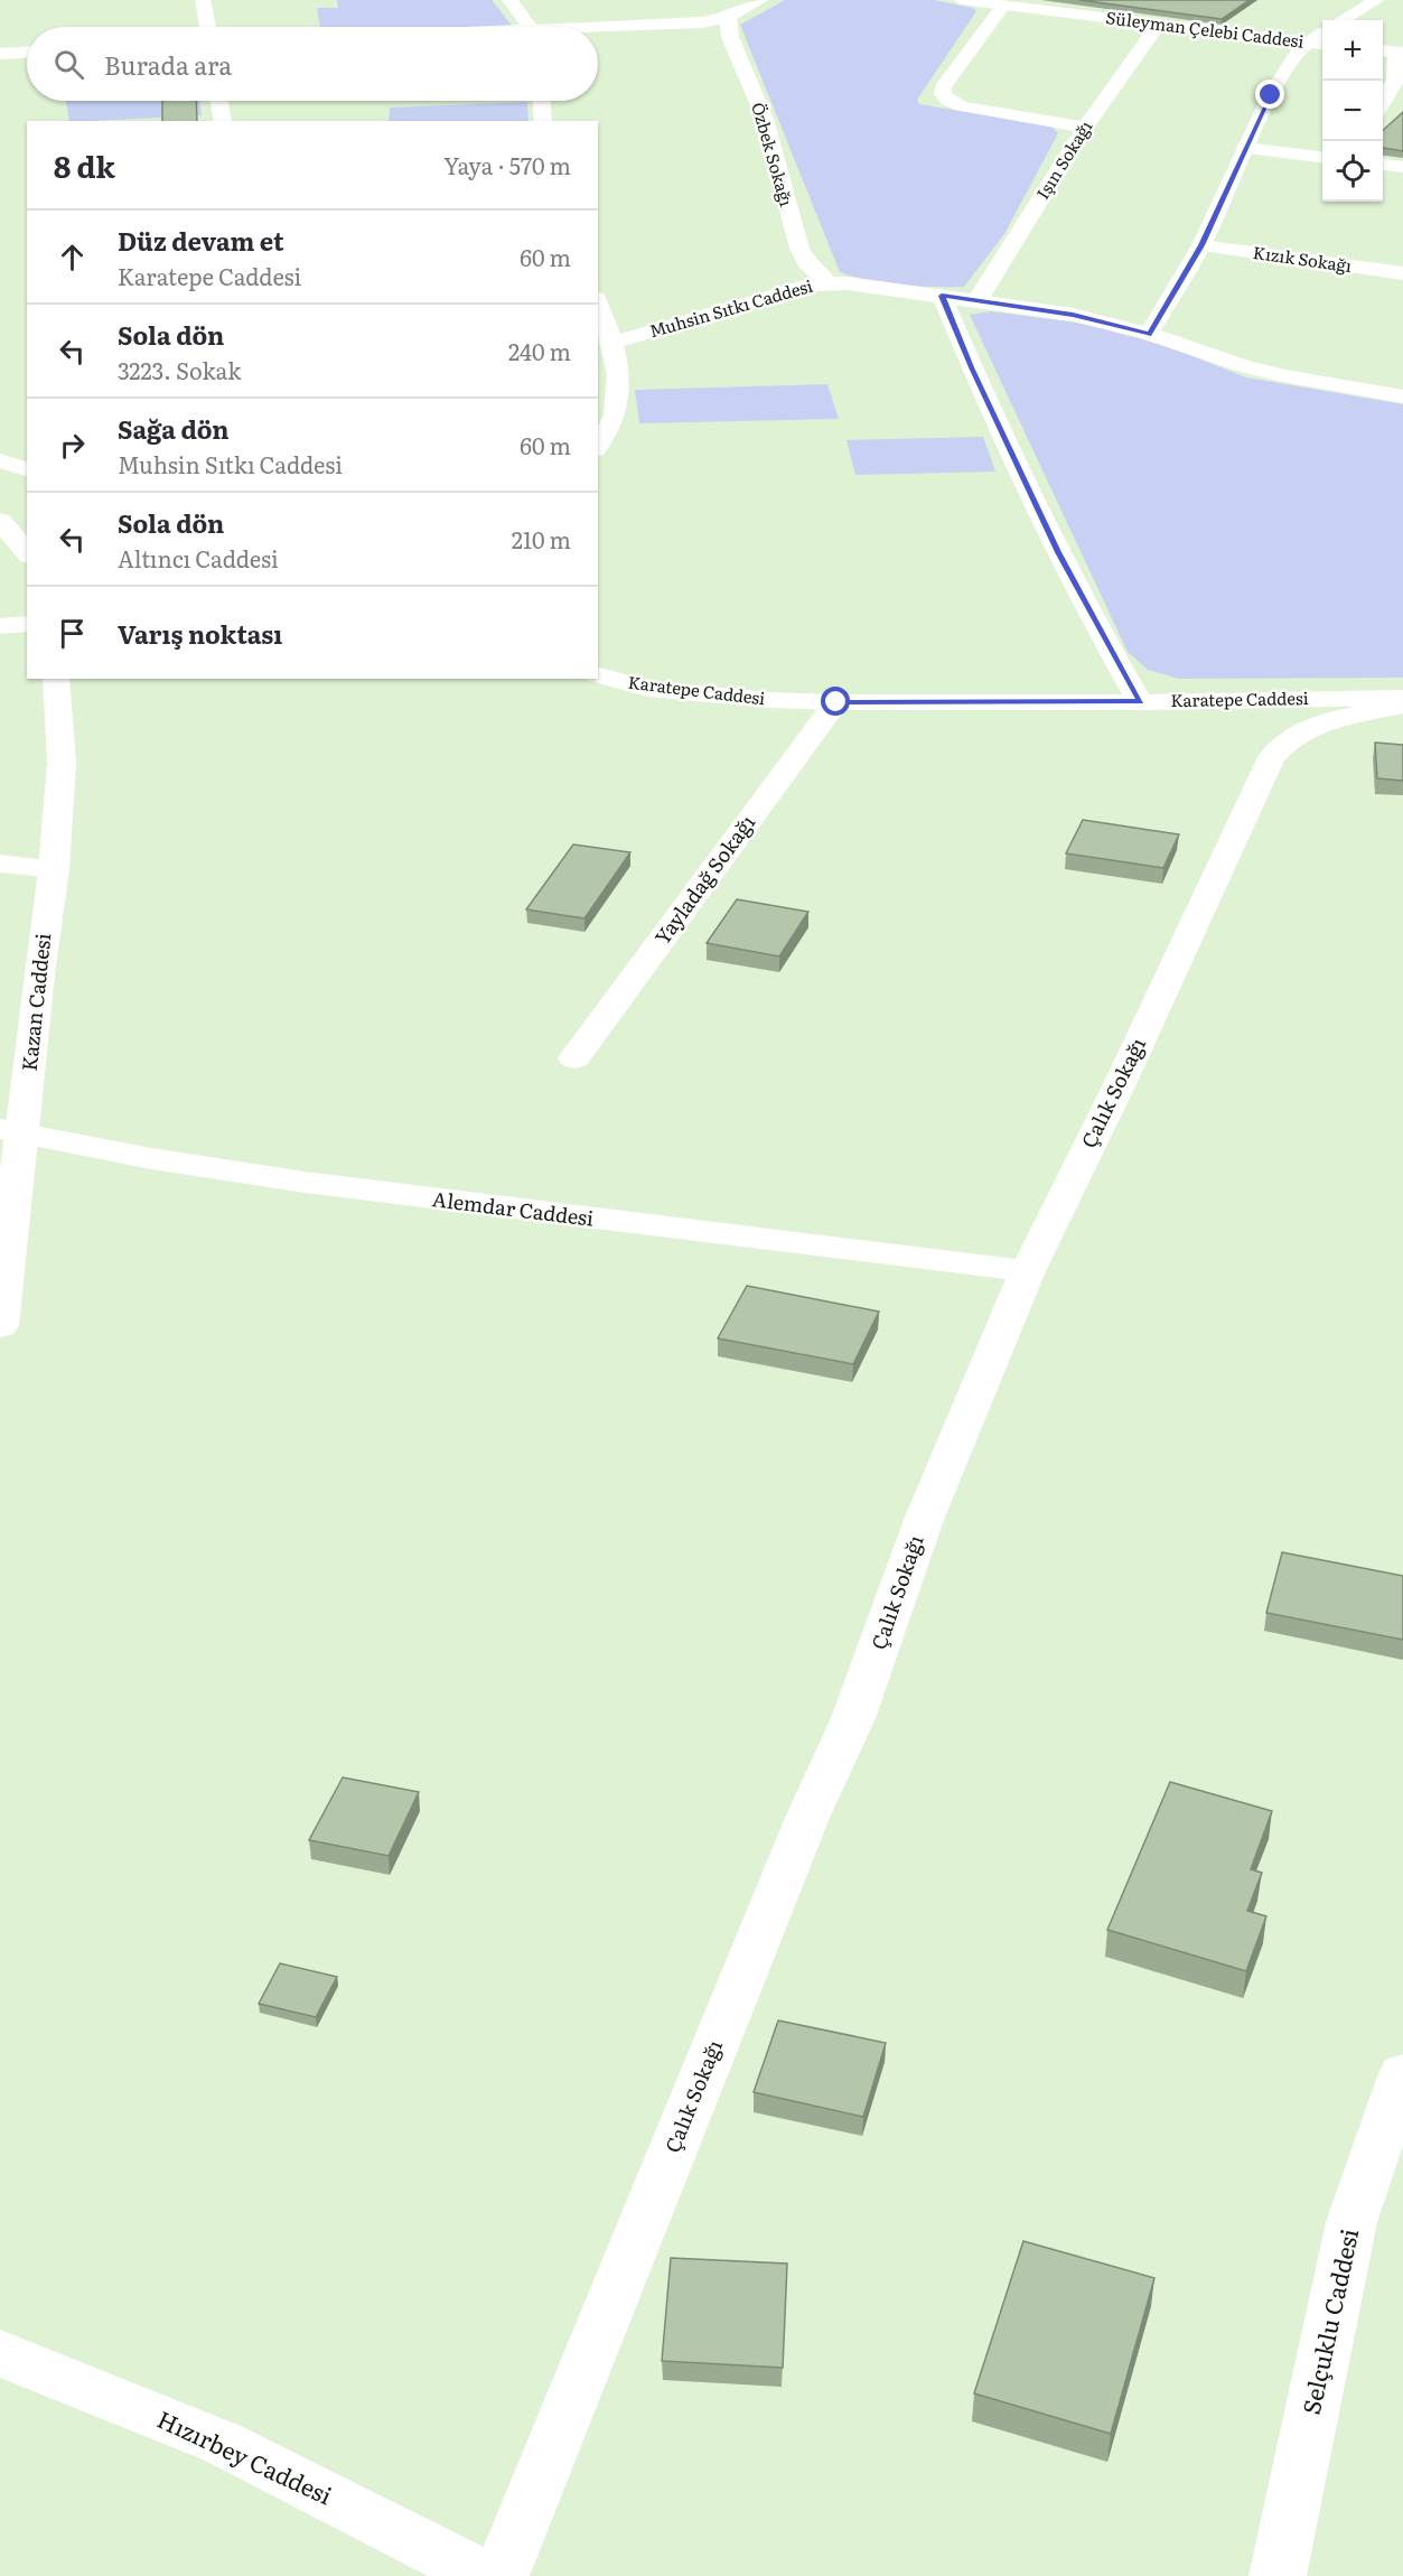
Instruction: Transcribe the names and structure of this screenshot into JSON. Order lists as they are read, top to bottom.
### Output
{
  "streets": {
    "street": [
      "Süleyman Çelebi Caddesi",
      "Özbek Sokağı",
      "Işın Sokağı",
      "Kızık Sokağı",
      "Muhsin Sıtkı Caddesi",
      "Karatepe Caddesi",
      "Yayladağ Sokağı",
      "Kazan Caddesi",
      "Çalık Sokağı",
      "Alemdar Caddesi",
      "Selçuklu Caddesi",
      "Hızırbey Caddesi"
    ]
  },
  "crossings": [
    ["Süleyman Çelebi Caddesi", "Işın Sokağı"],
    ["Özbek Sokağı", "Muhsin Sıtkı Caddesi"],
    ["Işın Sokağı", "Muhsin Sıtkı Caddesi"],
    ["Karatepe Caddesi", "Yayladağ Sokağı"],
    ["Kazan Caddesi", "Alemdar Caddesi"],
    ["Çalık Sokağı", "Alemdar Caddesi"]
  ],
  "page": {
    "map_buttons": ["+", "−"],
    "search": "Burada ara",
    "heading": ["8 dk", "Yaya · 570 m"],
    "list": [
      ["Düz devam et", "Karatepe Caddesi", "60 m"],
      ["Sola dön", "3223. Sokak", "240 m"],
      ["Sağa dön", "Muhsin Sıtkı Caddesi", "60 m"],
      ["Sola dön", "Altıncı Caddesi", "210 m"],
      "Varış noktası"
    ]
  }
}
